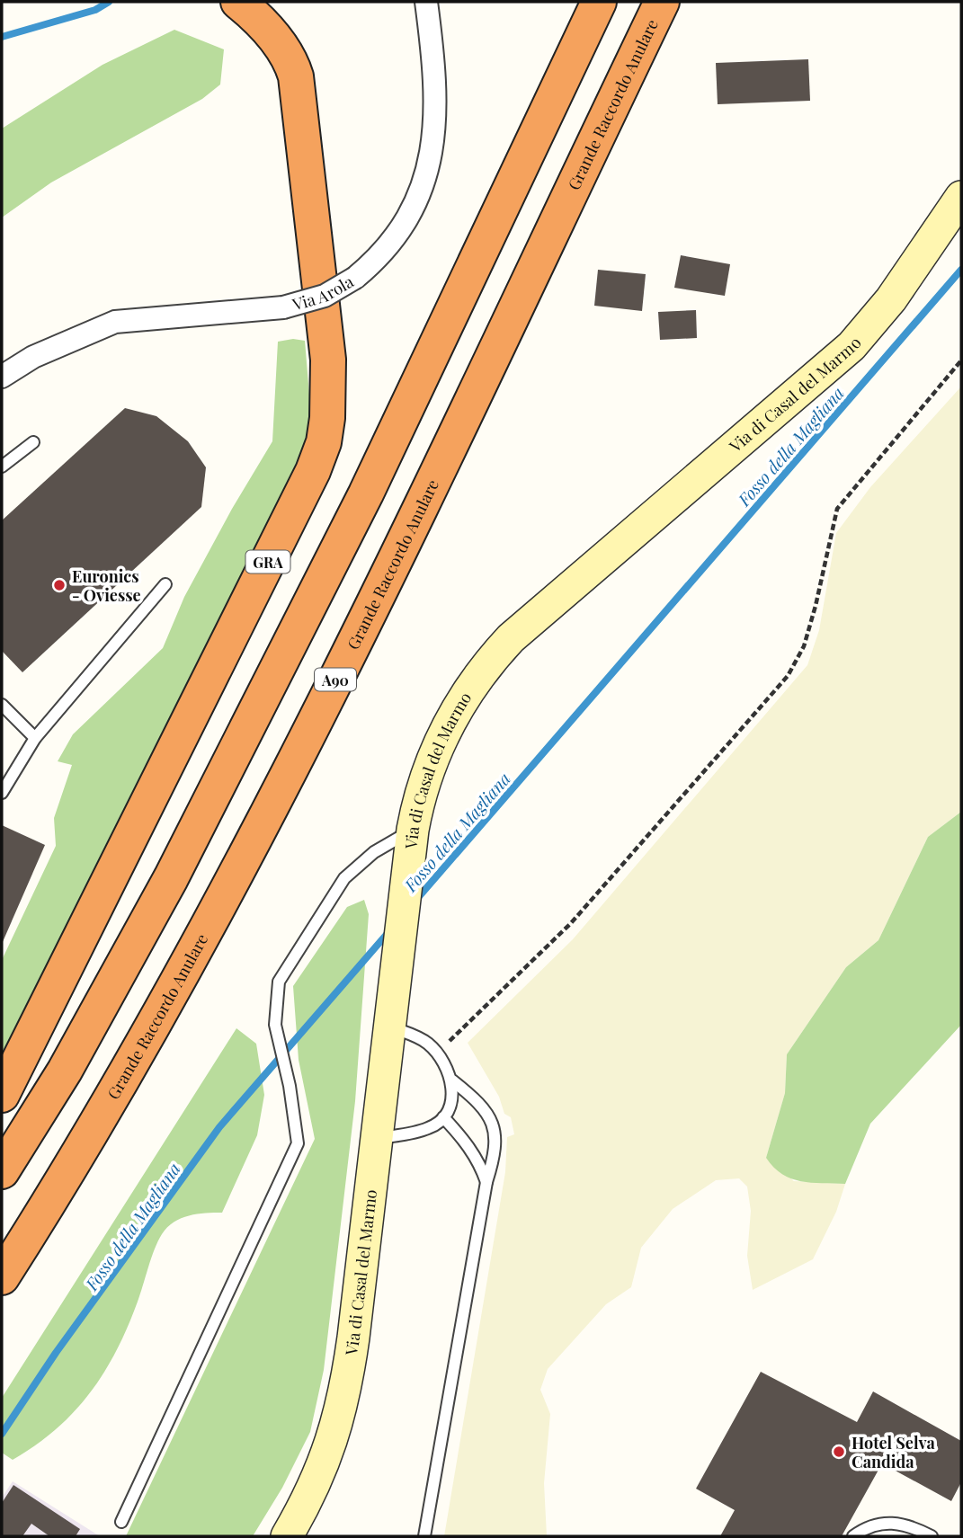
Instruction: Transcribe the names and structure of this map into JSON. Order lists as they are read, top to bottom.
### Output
{
  "streets": {
    "highway": ["Grande Raccordo Anulare", "GRA", "A90"],
    "main road": ["Via di Casal del Marmo"],
    "street": ["Via Arola"]
  },
  "water": ["Fosso della Magliana"],
  "places": ["Euronics - Oviesse", "Hotel Selva Candida"]
}
